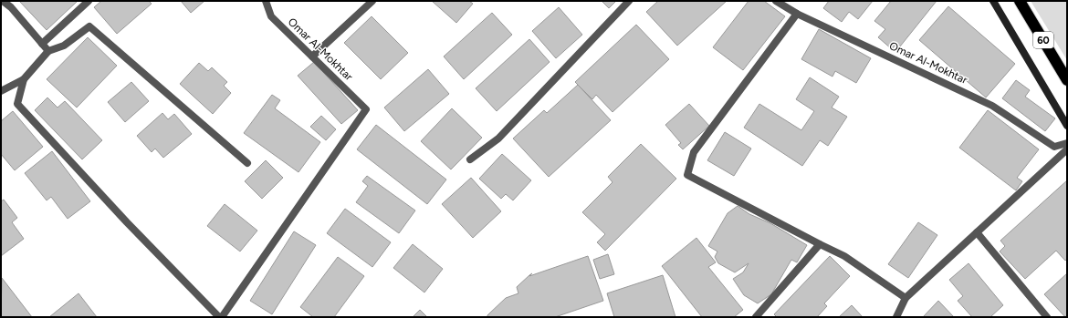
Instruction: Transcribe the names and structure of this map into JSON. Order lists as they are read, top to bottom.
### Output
{
  "streets": {
    "highway": ["60"],
    "street": ["Omar Al-Mokhtar"]
  }
}
